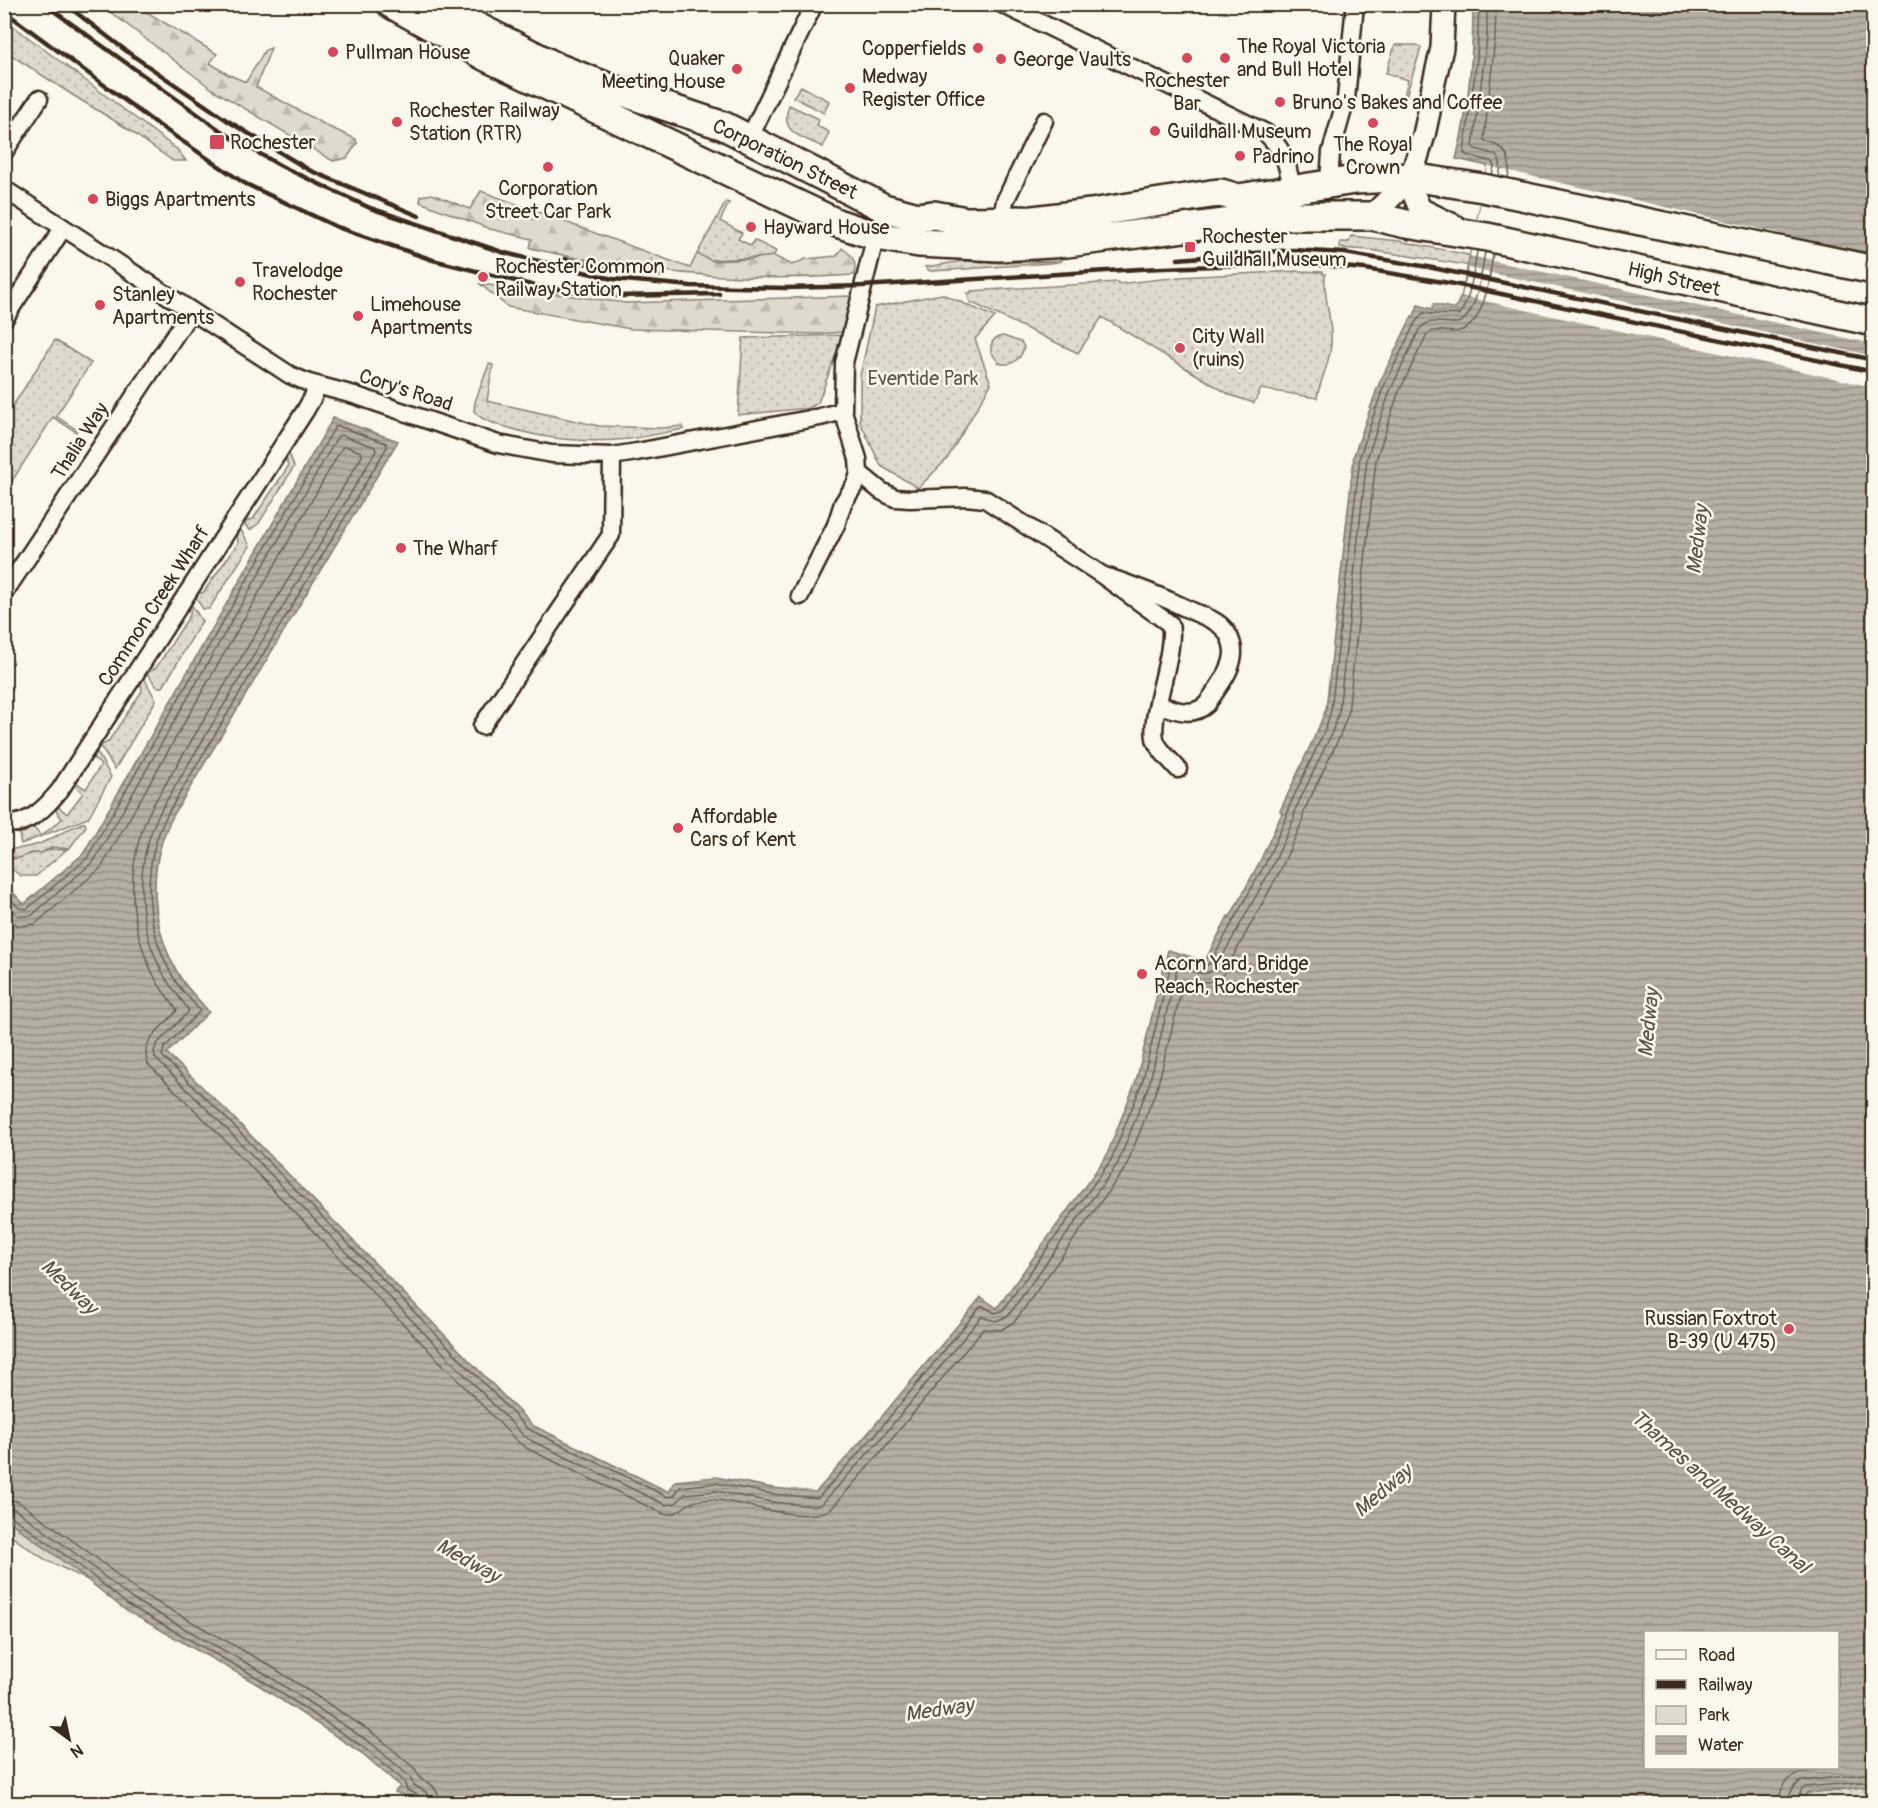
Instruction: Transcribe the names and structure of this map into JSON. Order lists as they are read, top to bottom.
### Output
{
  "streets": {
    "main road": ["Corporation Street", "High Street"],
    "street": ["Cory's Road", "Thalia Way", "Common Creek Wharf"]
  },
  "crossings": [
    ["Corporation Street", "High Street"],
    ["Cory's Road", "Thalia Way"],
    ["Cory's Road", "Common Creek Wharf"]
  ],
  "water": ["Medway", "Thames and Medway Canal"],
  "parks": ["Eventide Park"],
  "places": {
    "other": [
      "Copperfields",
      "Pullman House",
      "Rochester Bar",
      "The Royal Victoria and Bull Hotel",
      "George Vaults",
      "Quaker Meeting House",
      "Medway Register Office",
      "Bruno's Bakes and Coffee",
      "Rochester Railway Station (RTR)",
      "The Royal Crown",
      "Guildhall Museum",
      "Padrino",
      "Corporation Street Car Park",
      "Biggs Apartments",
      "Hayward House",
      "Rochester Common Railway Station",
      "Travelodge Rochester",
      "Stanley Apartments",
      "Limehouse Apartments",
      "City Wall (ruins)",
      "The Wharf",
      "Affordable Cars of Kent",
      "Acorn Yard, Bridge Reach, Rochester",
      "Russian Foxtrot B-39 (U 475)"
    ],
    "transit": ["Rochester", "Rochester Guildhall Museum"]
  },
  "legend": [
    "Road",
    "Railway",
    "Park",
    "Water"
  ],
  "north": "bottom right"
}
